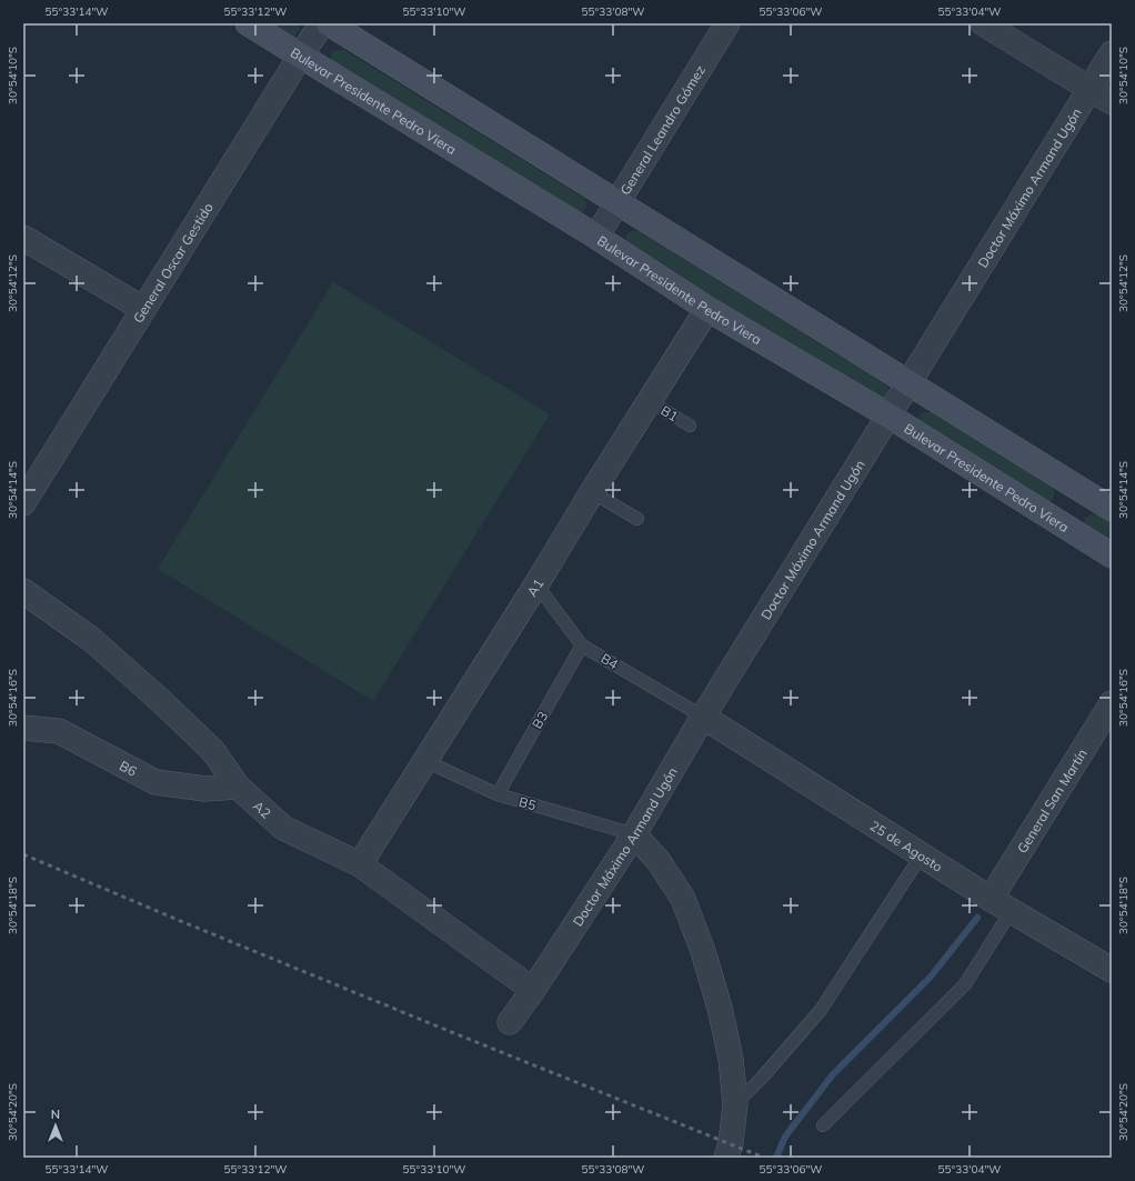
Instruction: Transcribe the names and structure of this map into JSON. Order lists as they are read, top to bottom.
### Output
{
  "streets": {
    "street": [
      "Bulevar Presidente Pedro Viera",
      "General Leandro Gómez",
      "Doctor Máximo Armand Ugón",
      "General Oscar Gestido",
      "A1",
      "B6",
      "General San Martín",
      "A2",
      "25 de Agosto"
    ],
    "lane": [
      "B1",
      "B4",
      "B3",
      "B5"
    ]
  },
  "crossings": [
    ["Bulevar Presidente Pedro Viera", "General Leandro Gómez"],
    ["Bulevar Presidente Pedro Viera", "Doctor Máximo Armand Ugón"],
    ["Bulevar Presidente Pedro Viera", "General Oscar Gestido"],
    ["Bulevar Presidente Pedro Viera", "A1"],
    ["Doctor Máximo Armand Ugón", "B4"],
    ["Doctor Máximo Armand Ugón", "B5"],
    ["Doctor Máximo Armand Ugón", "A2"],
    ["Doctor Máximo Armand Ugón", "25 de Agosto"],
    ["B1", "A1"],
    ["A1", "B4"],
    ["A1", "B5"],
    ["A1", "A2"],
    ["B4", "B3"],
    ["B4", "25 de Agosto"],
    ["B3", "B5"],
    ["B6", "A2"],
    ["General San Martín", "25 de Agosto"]
  ],
  "north": "top",
  "coordinates": [
    "55°33'14\"W",
    "55°33'12\"W",
    "55°33'10\"W",
    "55°33'08\"W",
    "55°33'06\"W",
    "55°33'04\"W",
    "30°54'10\"S",
    "30°54'12\"S",
    "30°54'14\"S",
    "30°54'16\"S",
    "30°54'18\"S",
    "30°54'20\"S"
  ]
}
